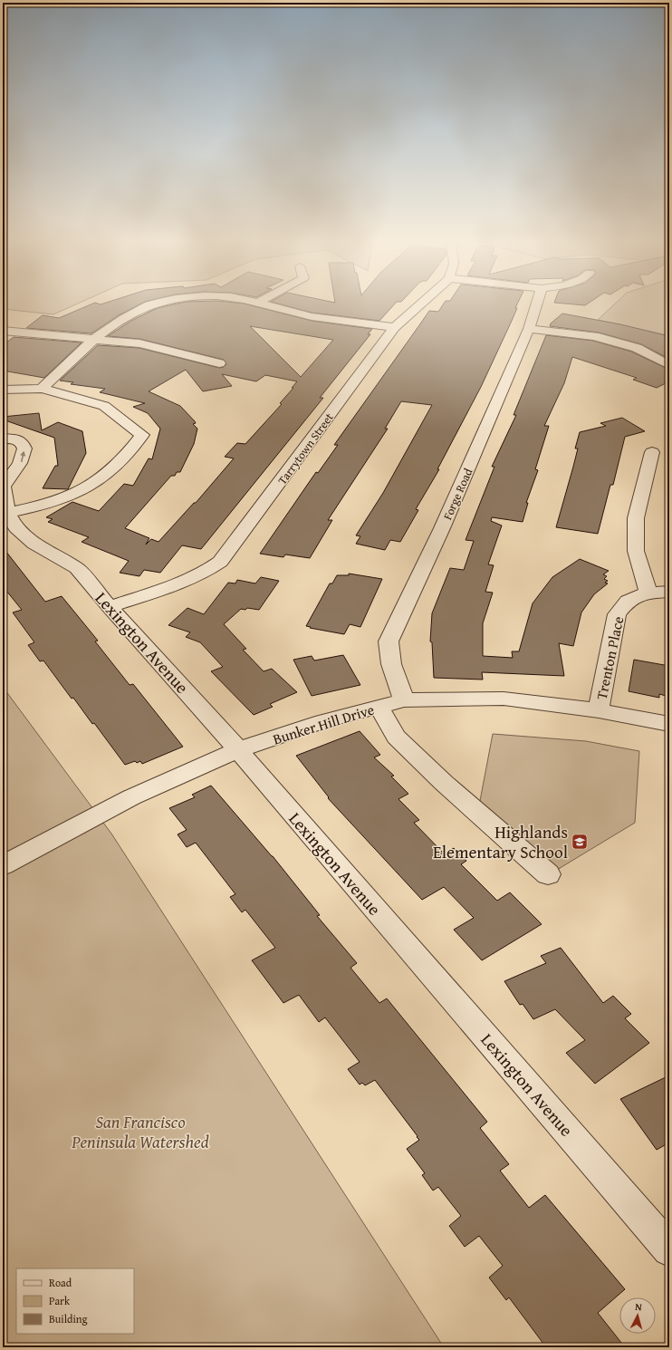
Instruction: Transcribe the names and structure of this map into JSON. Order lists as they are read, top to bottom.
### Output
{
  "streets": {
    "street": [
      "Tarrytown Street",
      "Forge Road",
      "Lexington Avenue",
      "Trenton Place",
      "Bunker Hill Drive"
    ]
  },
  "crossings": [
    ["Tarrytown Street", "Lexington Avenue"],
    ["Forge Road", "Bunker Hill Drive"],
    ["Lexington Avenue", "Bunker Hill Drive"],
    ["Trenton Place", "Bunker Hill Drive"]
  ],
  "parks": ["San Francisco Peninsula Watershed"],
  "places": {
    "school or university": ["Highlands Elementary School"]
  },
  "legend": ["Road", "Park", "Building"],
  "north": "top"
}
